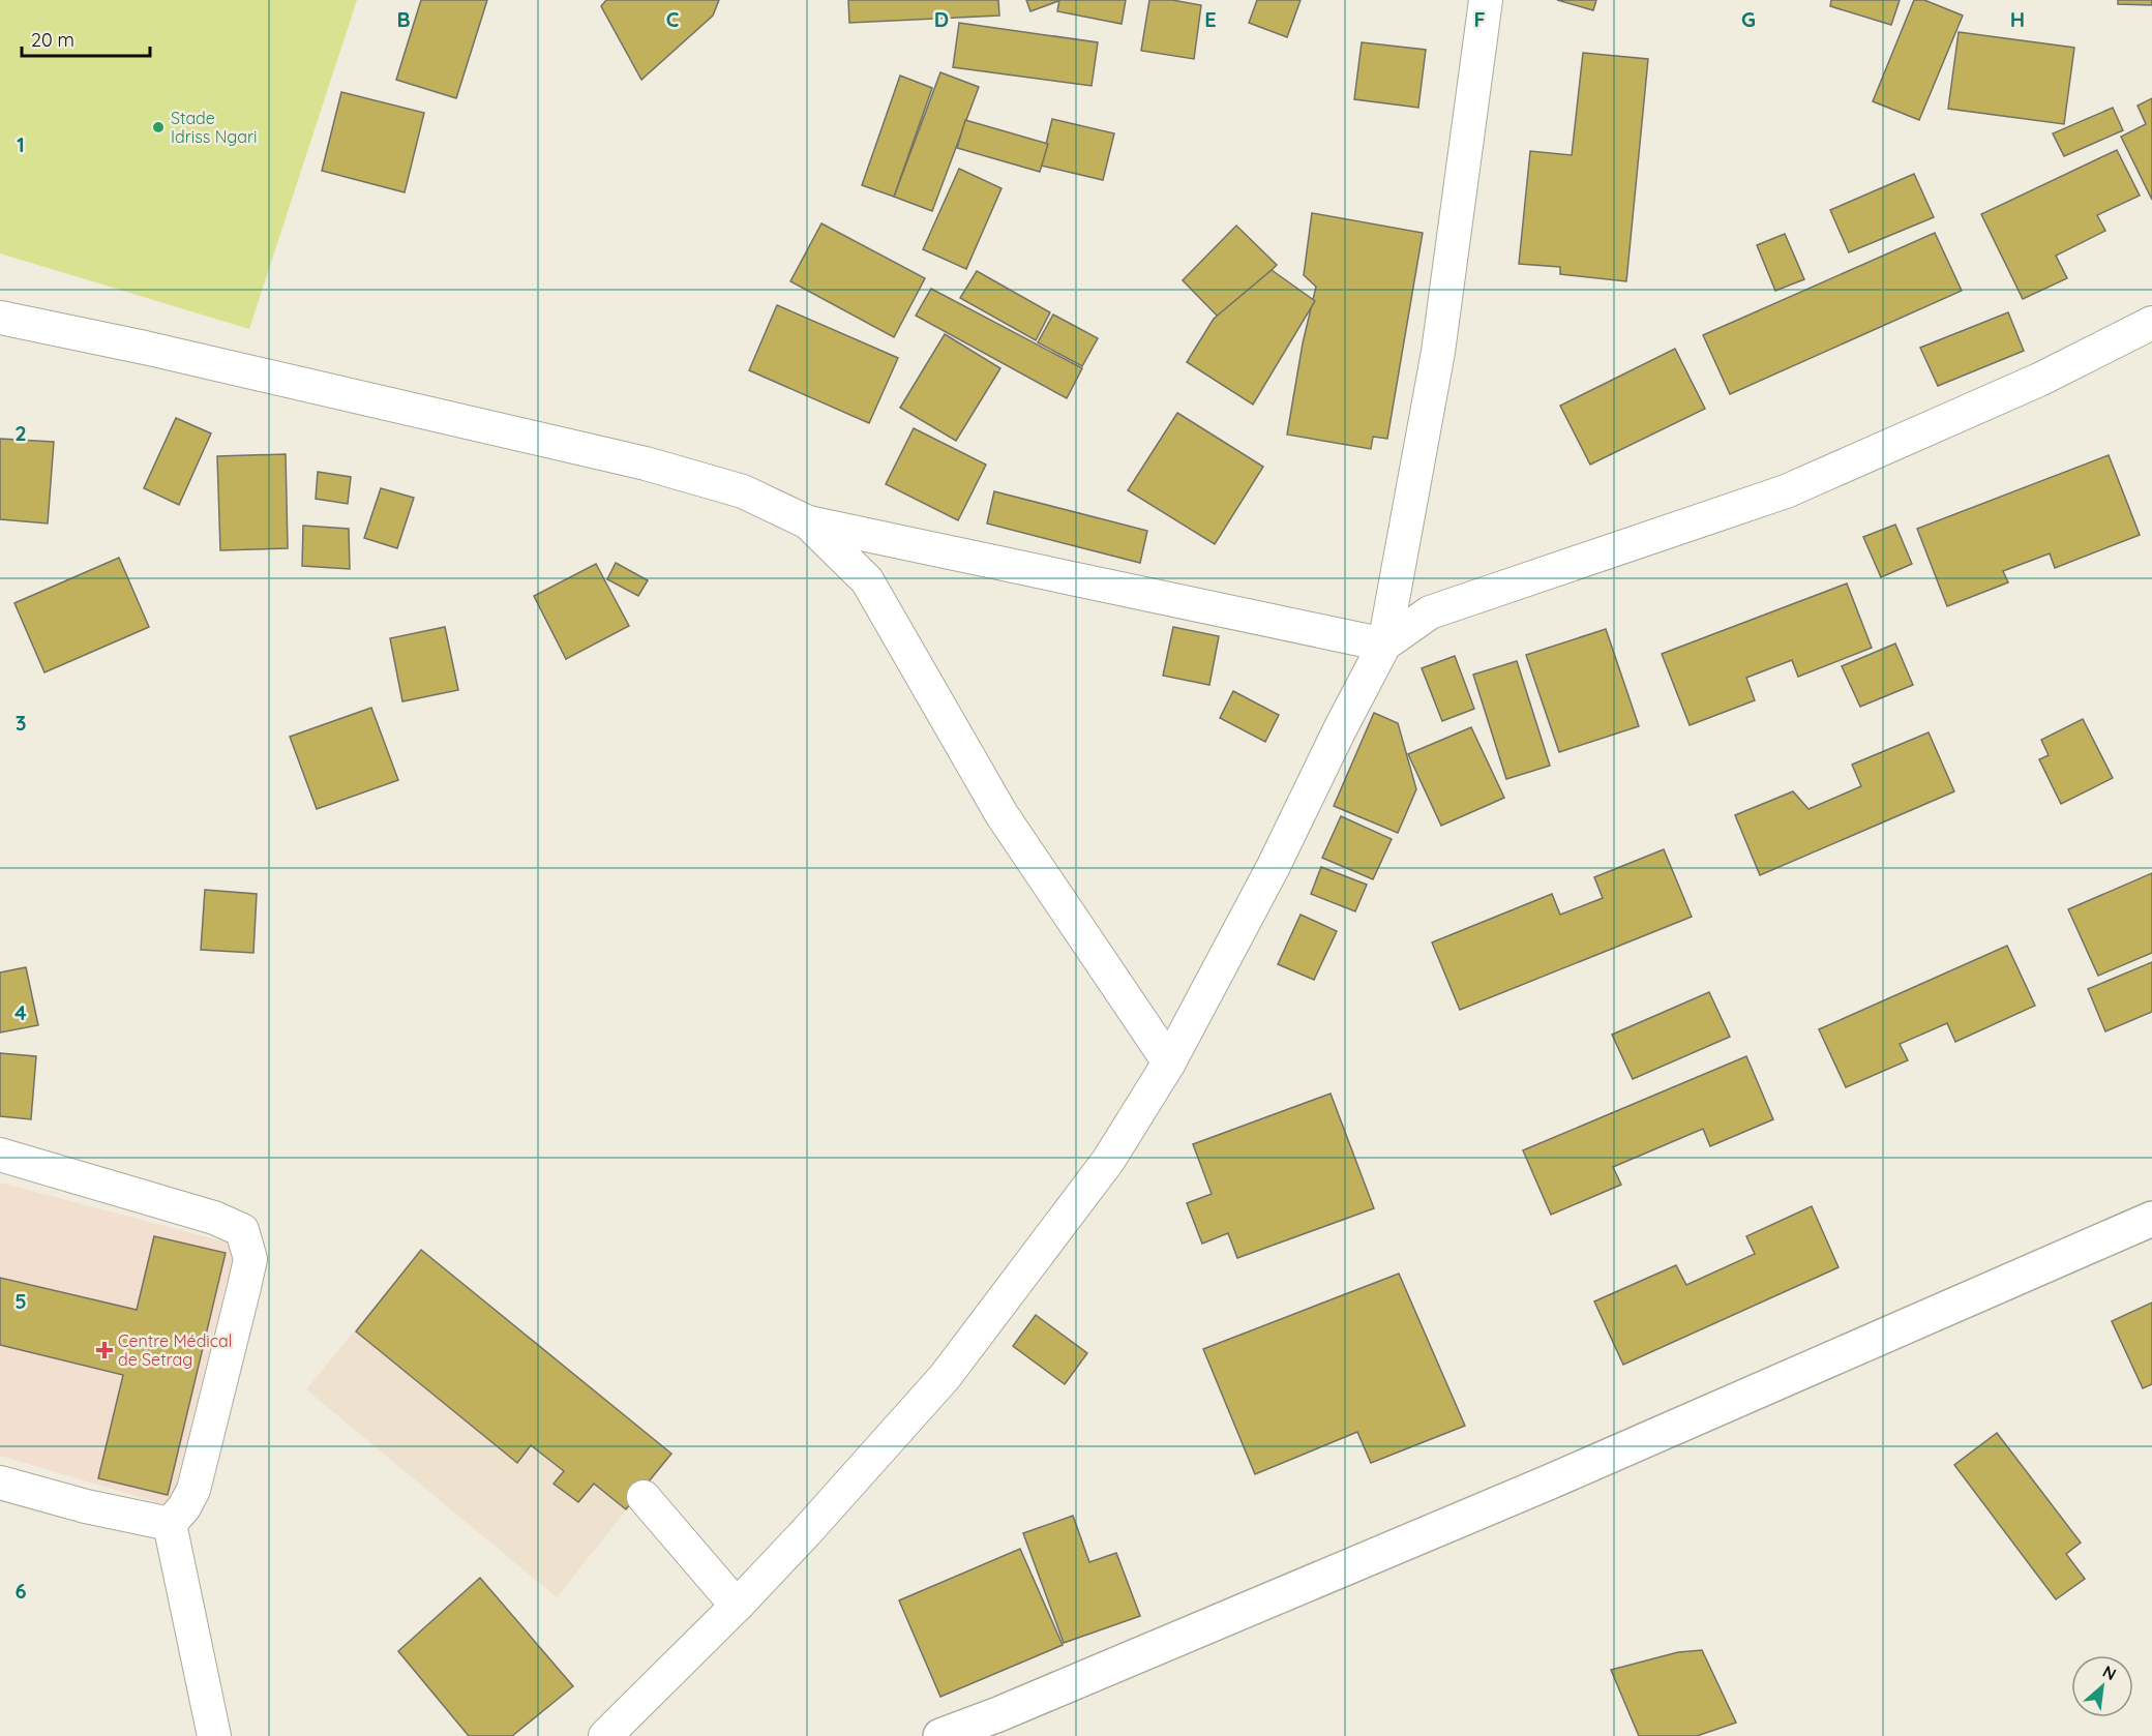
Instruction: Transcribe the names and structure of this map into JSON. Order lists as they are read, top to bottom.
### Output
{
  "places": {
    "other": ["Stade Idriss Ngari"],
    "health": ["Centre Médical de Setrag"]
  },
  "scale_bar": "20 m",
  "north": "top right",
  "grid": {
    "columns": [
      "B",
      "C",
      "D",
      "E",
      "F",
      "G",
      "H"
    ],
    "rows": [
      "1",
      "2",
      "3",
      "4",
      "5",
      "6"
    ]
  }
}
